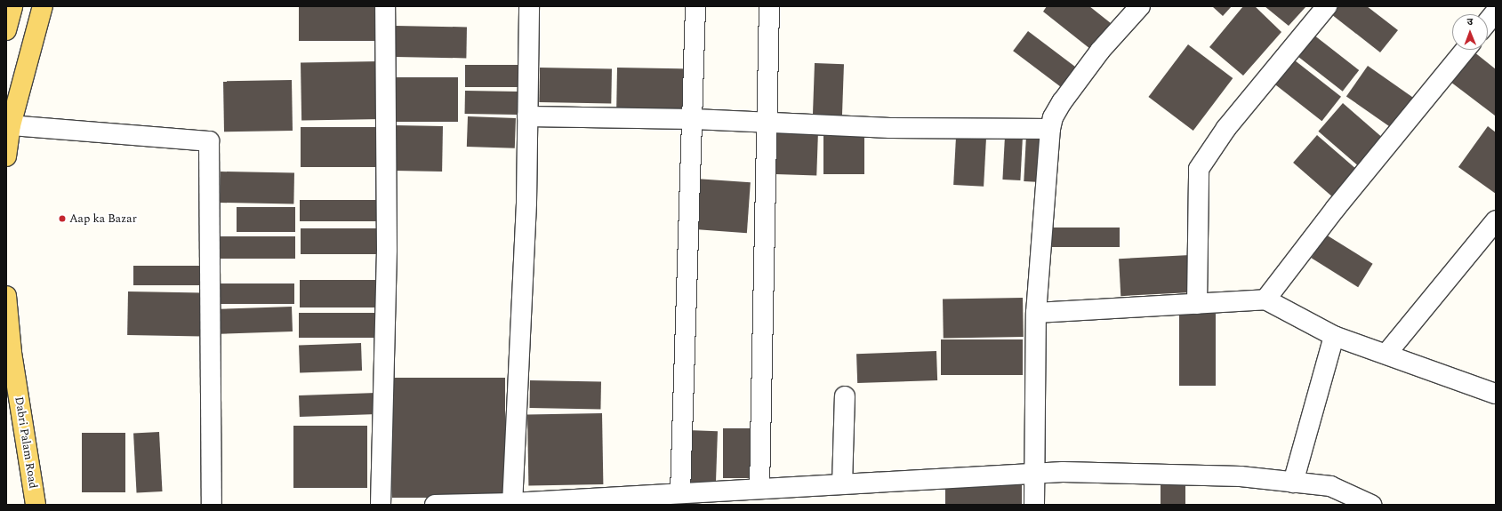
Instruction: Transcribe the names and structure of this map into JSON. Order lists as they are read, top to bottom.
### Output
{
  "streets": {
    "main road": ["Dabri Palam Road"]
  },
  "places": ["Aap ka Bazar"],
  "north": "top"
}
